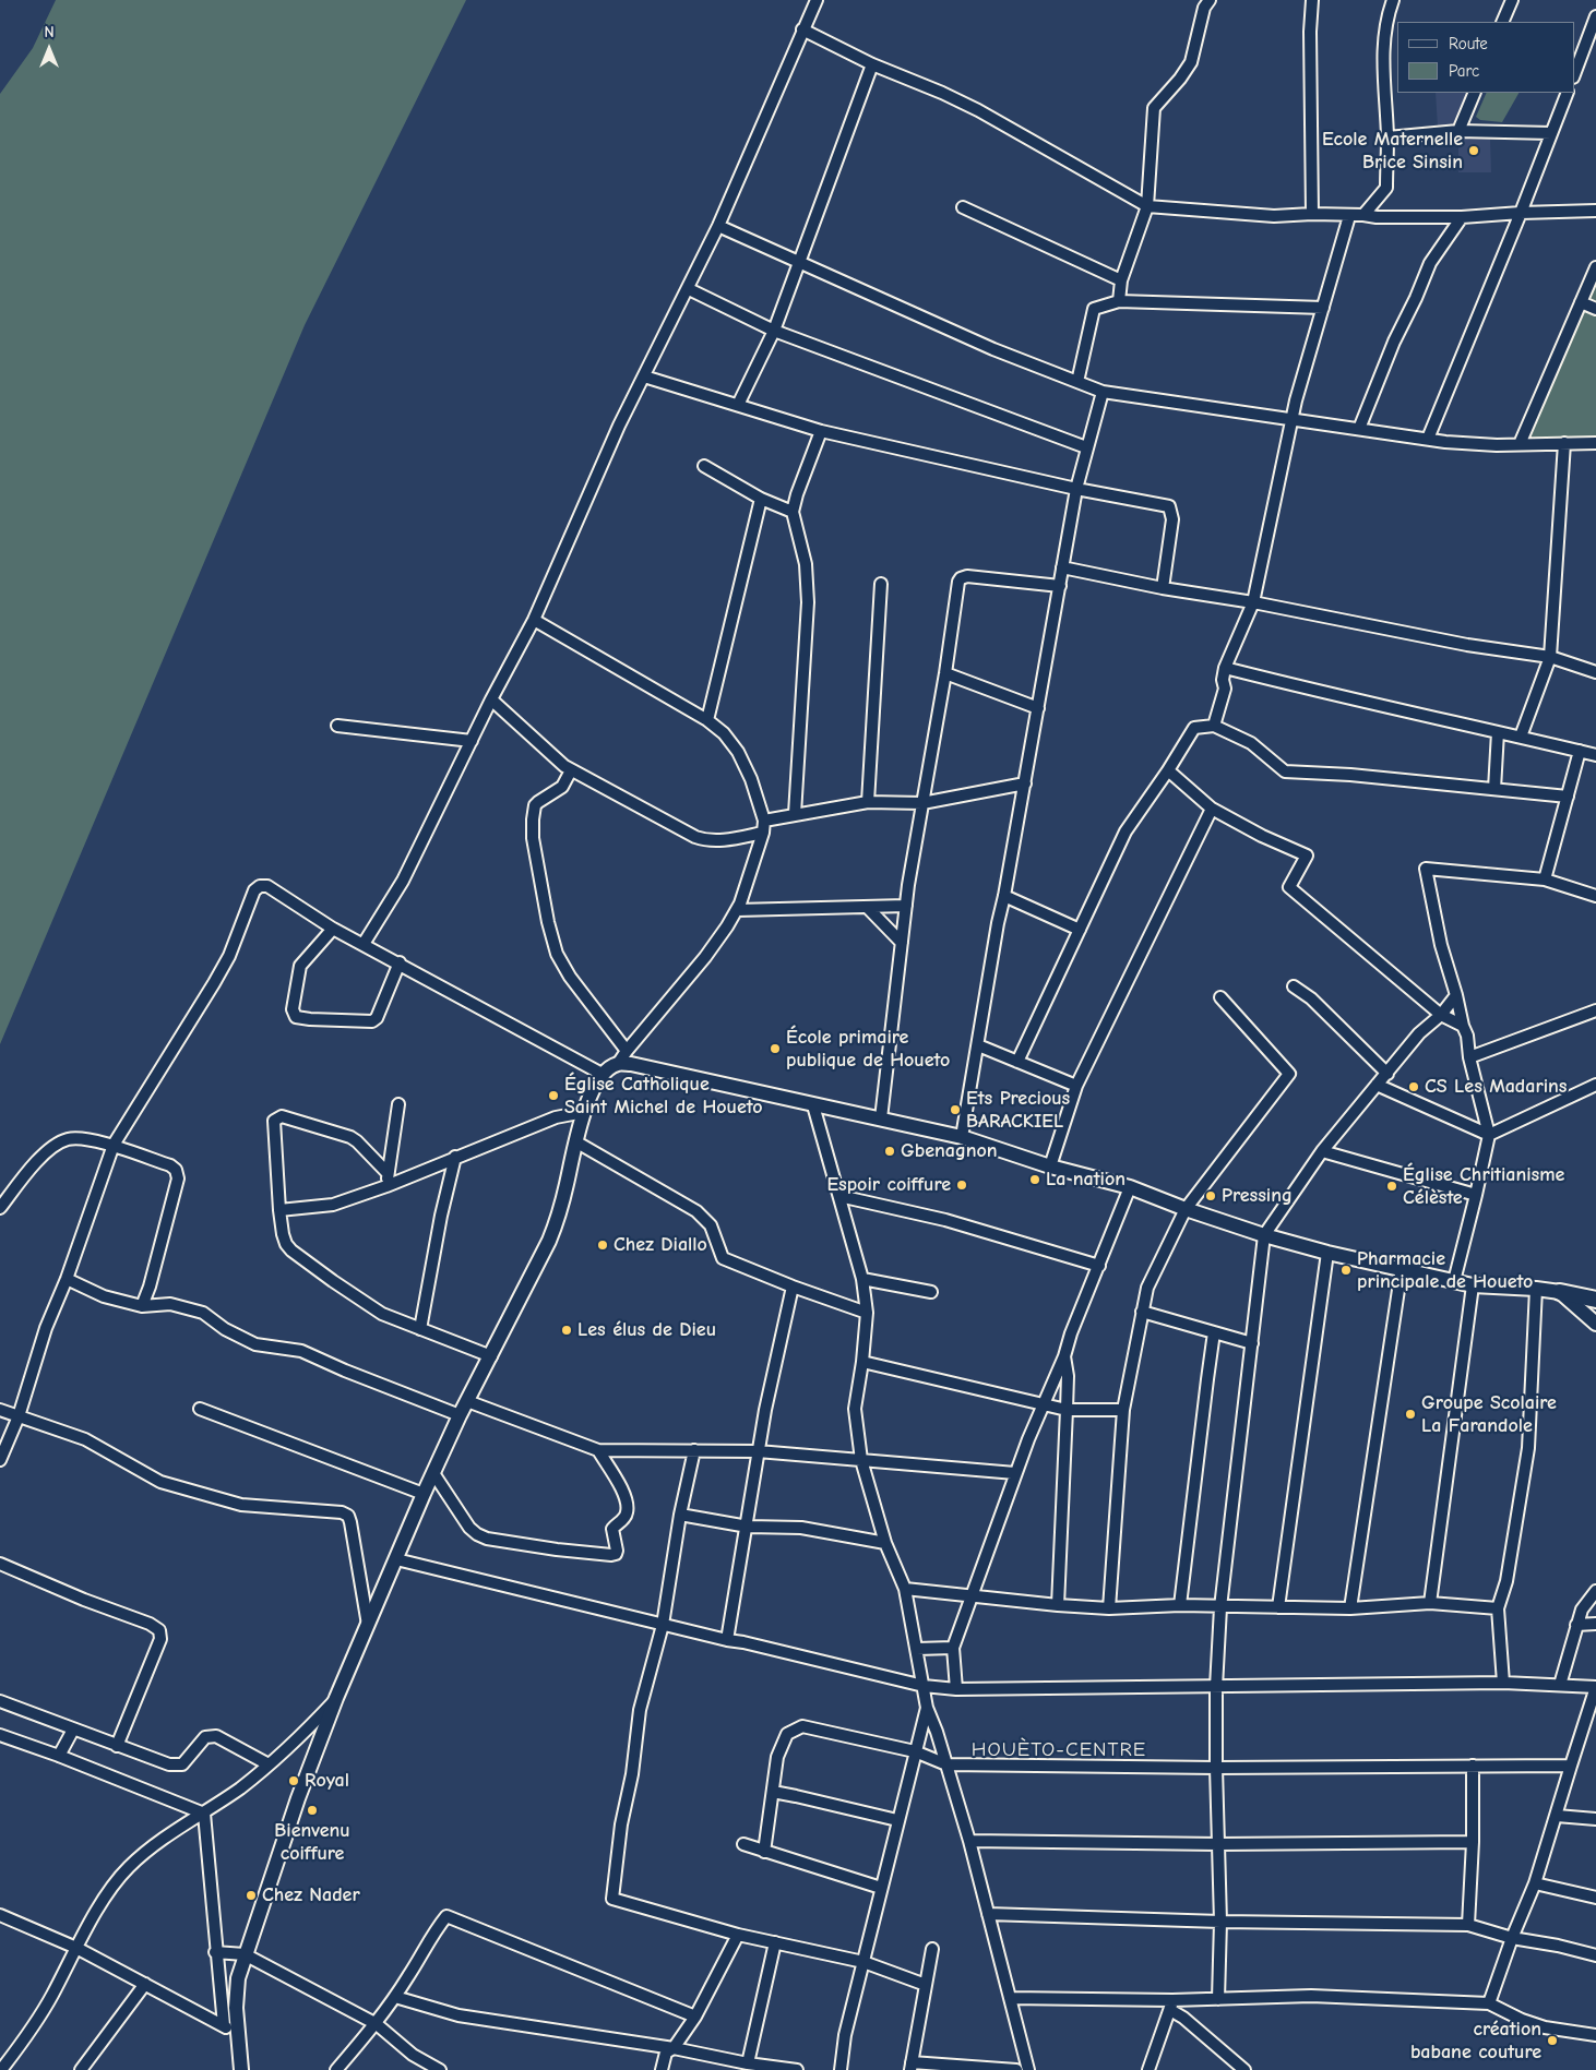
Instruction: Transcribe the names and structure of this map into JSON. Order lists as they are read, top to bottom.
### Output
{
  "districts": ["HOUÈTO-CENTRE"],
  "places": [
    "Ecole Maternelle Brice Sinsin",
    "École primaire publique de Houeto",
    "CS Les Madarins",
    "Église Catholique Saint Michel de Houeto",
    "Ets Precious BARACKIEL",
    "Gbenagnon",
    "La nation",
    "Espoir coiffure",
    "Église Chritianisme Célèste",
    "Pressing",
    "Chez Diallo",
    "Pharmacie principale de Houeto",
    "Les élus de Dieu",
    "Groupe Scolaire La Farandole",
    "Royal",
    "Bienvenu coiffure",
    "Chez Nader",
    "création babane couture"
  ],
  "legend": ["Route", "Parc"],
  "north": "top"
}
